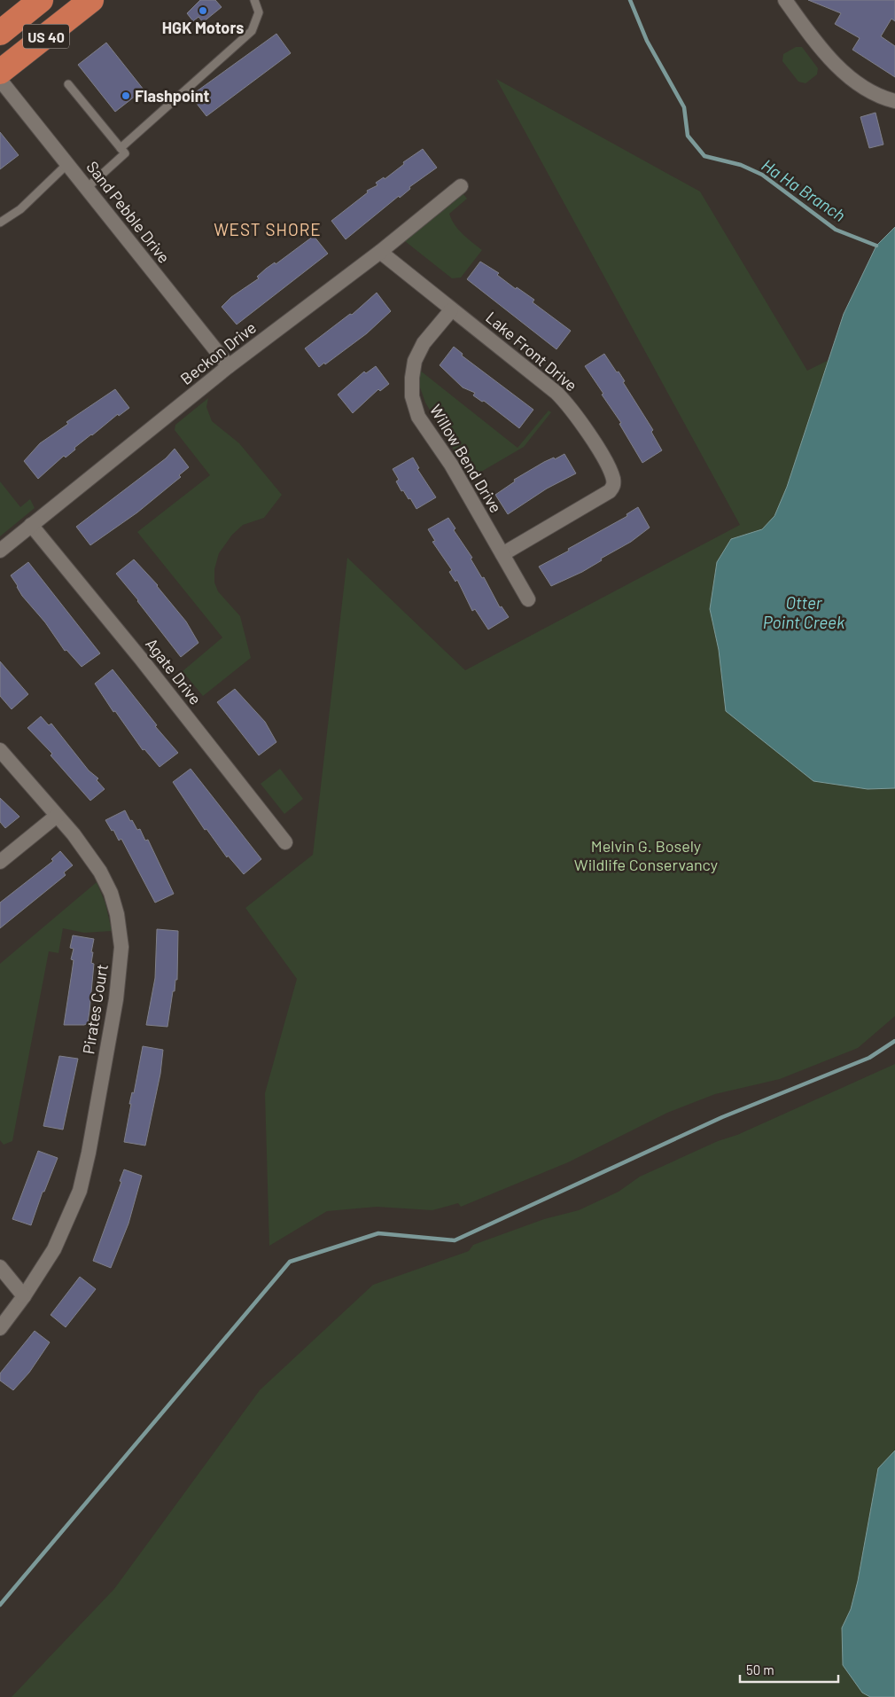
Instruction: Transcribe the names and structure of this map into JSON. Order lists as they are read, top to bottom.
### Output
{
  "streets": {
    "highway": ["US 40"],
    "street": [
      "Sand Pebble Drive",
      "Lake Front Drive",
      "Beckon Drive",
      "Willow Bend Drive",
      "Agate Drive",
      "Pirates Court"
    ]
  },
  "crossings": [
    ["Sand Pebble Drive", "Beckon Drive"],
    ["Lake Front Drive", "Beckon Drive"],
    ["Lake Front Drive", "Willow Bend Drive"],
    ["Beckon Drive", "Agate Drive"]
  ],
  "districts": ["WEST SHORE"],
  "water": ["Ha Ha Branch", "Otter Point Creek"],
  "parks": ["Melvin G. Bosely Wildlife Conservancy"],
  "places": ["HGK Motors", "Flashpoint"],
  "scale_bar": "50 m"
}
